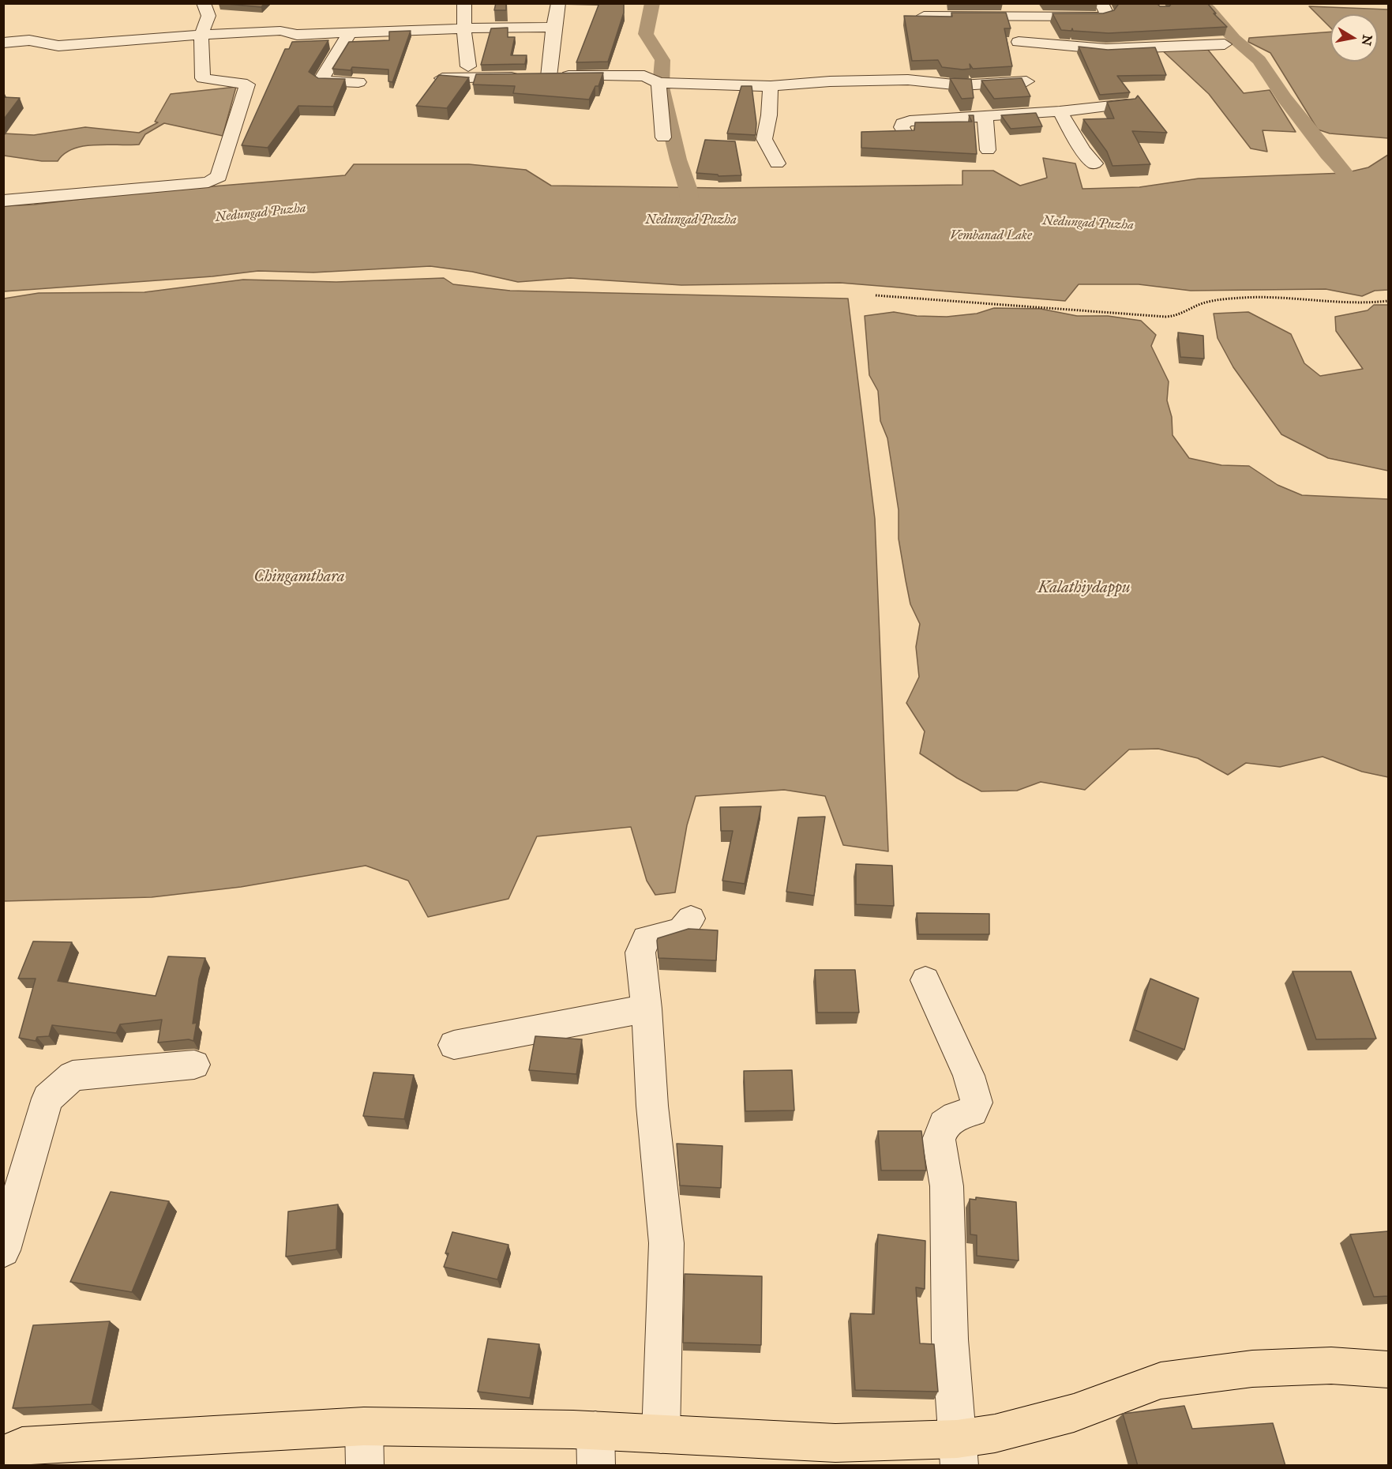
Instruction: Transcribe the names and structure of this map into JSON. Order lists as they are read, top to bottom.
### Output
{
  "water": [
    "Nedungad Puzha",
    "Vembanad Lake",
    "Chingamthara",
    "Kalathiydappu"
  ],
  "north": "right"
}
